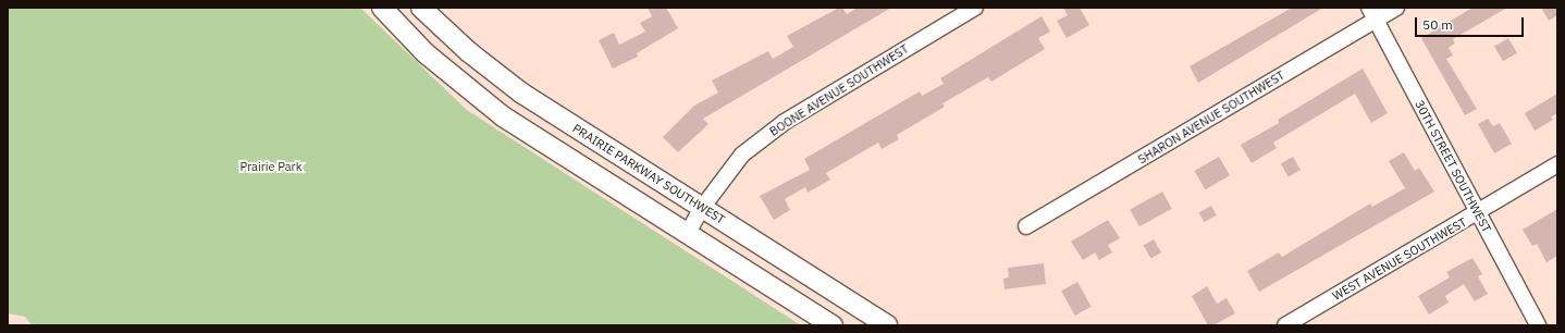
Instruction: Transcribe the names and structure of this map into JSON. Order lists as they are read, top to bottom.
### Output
{
  "streets": {
    "street": [
      "BOONE AVENUE SOUTHWEST",
      "SHARON AVENUE SOUTHWEST",
      "30TH STREET SOUTHWEST",
      "PRAIRIE PARKWAY SOUTHWEST",
      "WEST AVENUE SOUTHWEST"
    ]
  },
  "crossings": [
    ["BOONE AVENUE SOUTHWEST", "PRAIRIE PARKWAY SOUTHWEST"],
    ["SHARON AVENUE SOUTHWEST", "30TH STREET SOUTHWEST"],
    ["30TH STREET SOUTHWEST", "WEST AVENUE SOUTHWEST"]
  ],
  "parks": ["Prairie Park"],
  "scale_bar": "50 m"
}
